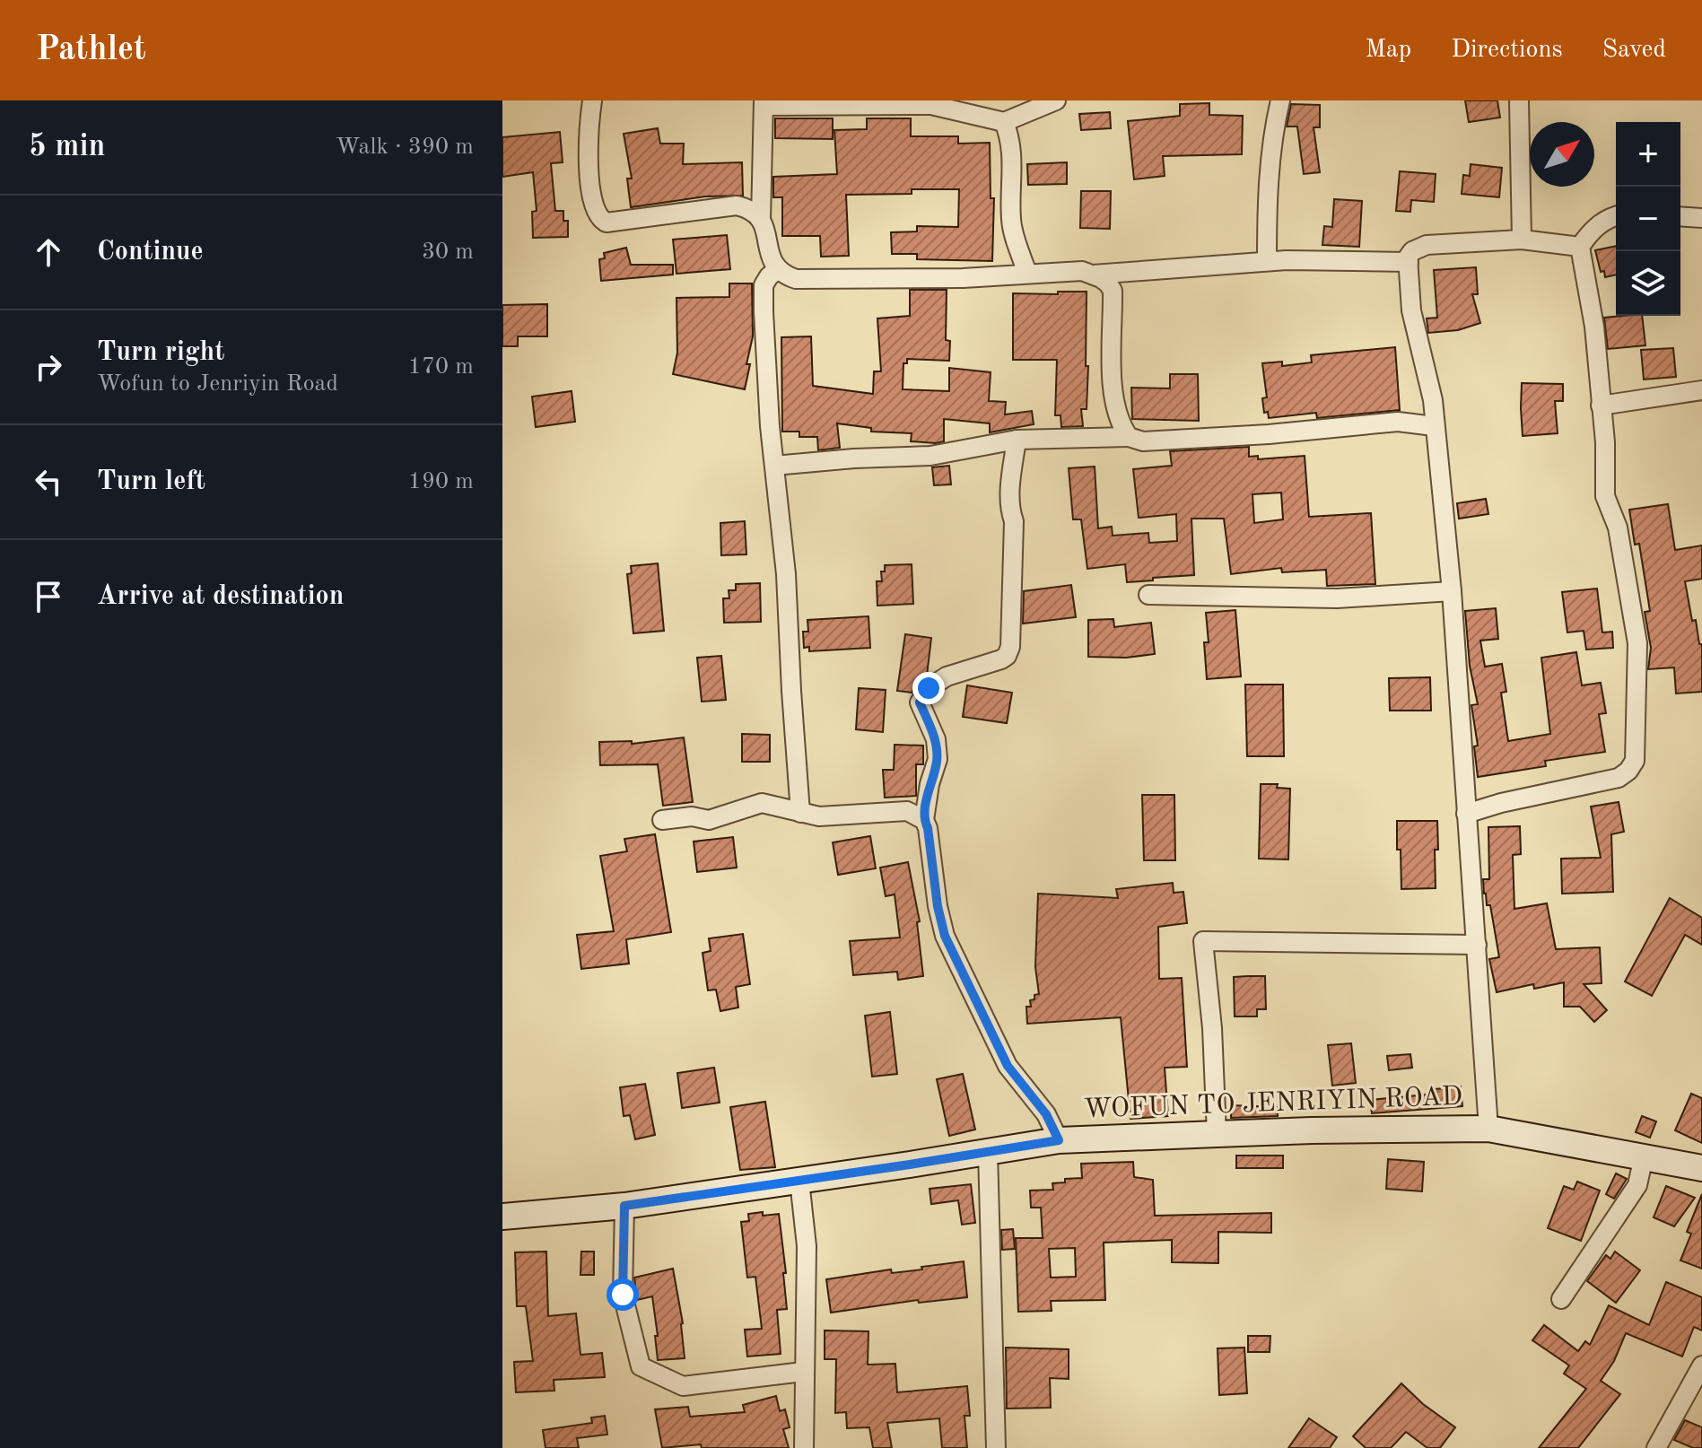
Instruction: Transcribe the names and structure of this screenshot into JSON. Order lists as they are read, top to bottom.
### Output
{
  "streets": {
    "street": ["WOFUN TO JENRIYIN ROAD"]
  },
  "north": "top right",
  "page": {
    "header": "Pathlet",
    "nav": ["Map", "Directions", "Saved"],
    "heading": ["5 min", "Walk · 390 m"],
    "map_buttons": ["+", "−"],
    "list": [
      ["Continue", "30 m"],
      ["Turn right", "Wofun to Jenriyin Road", "170 m"],
      ["Turn left", "190 m"],
      "Arrive at destination"
    ]
  }
}
